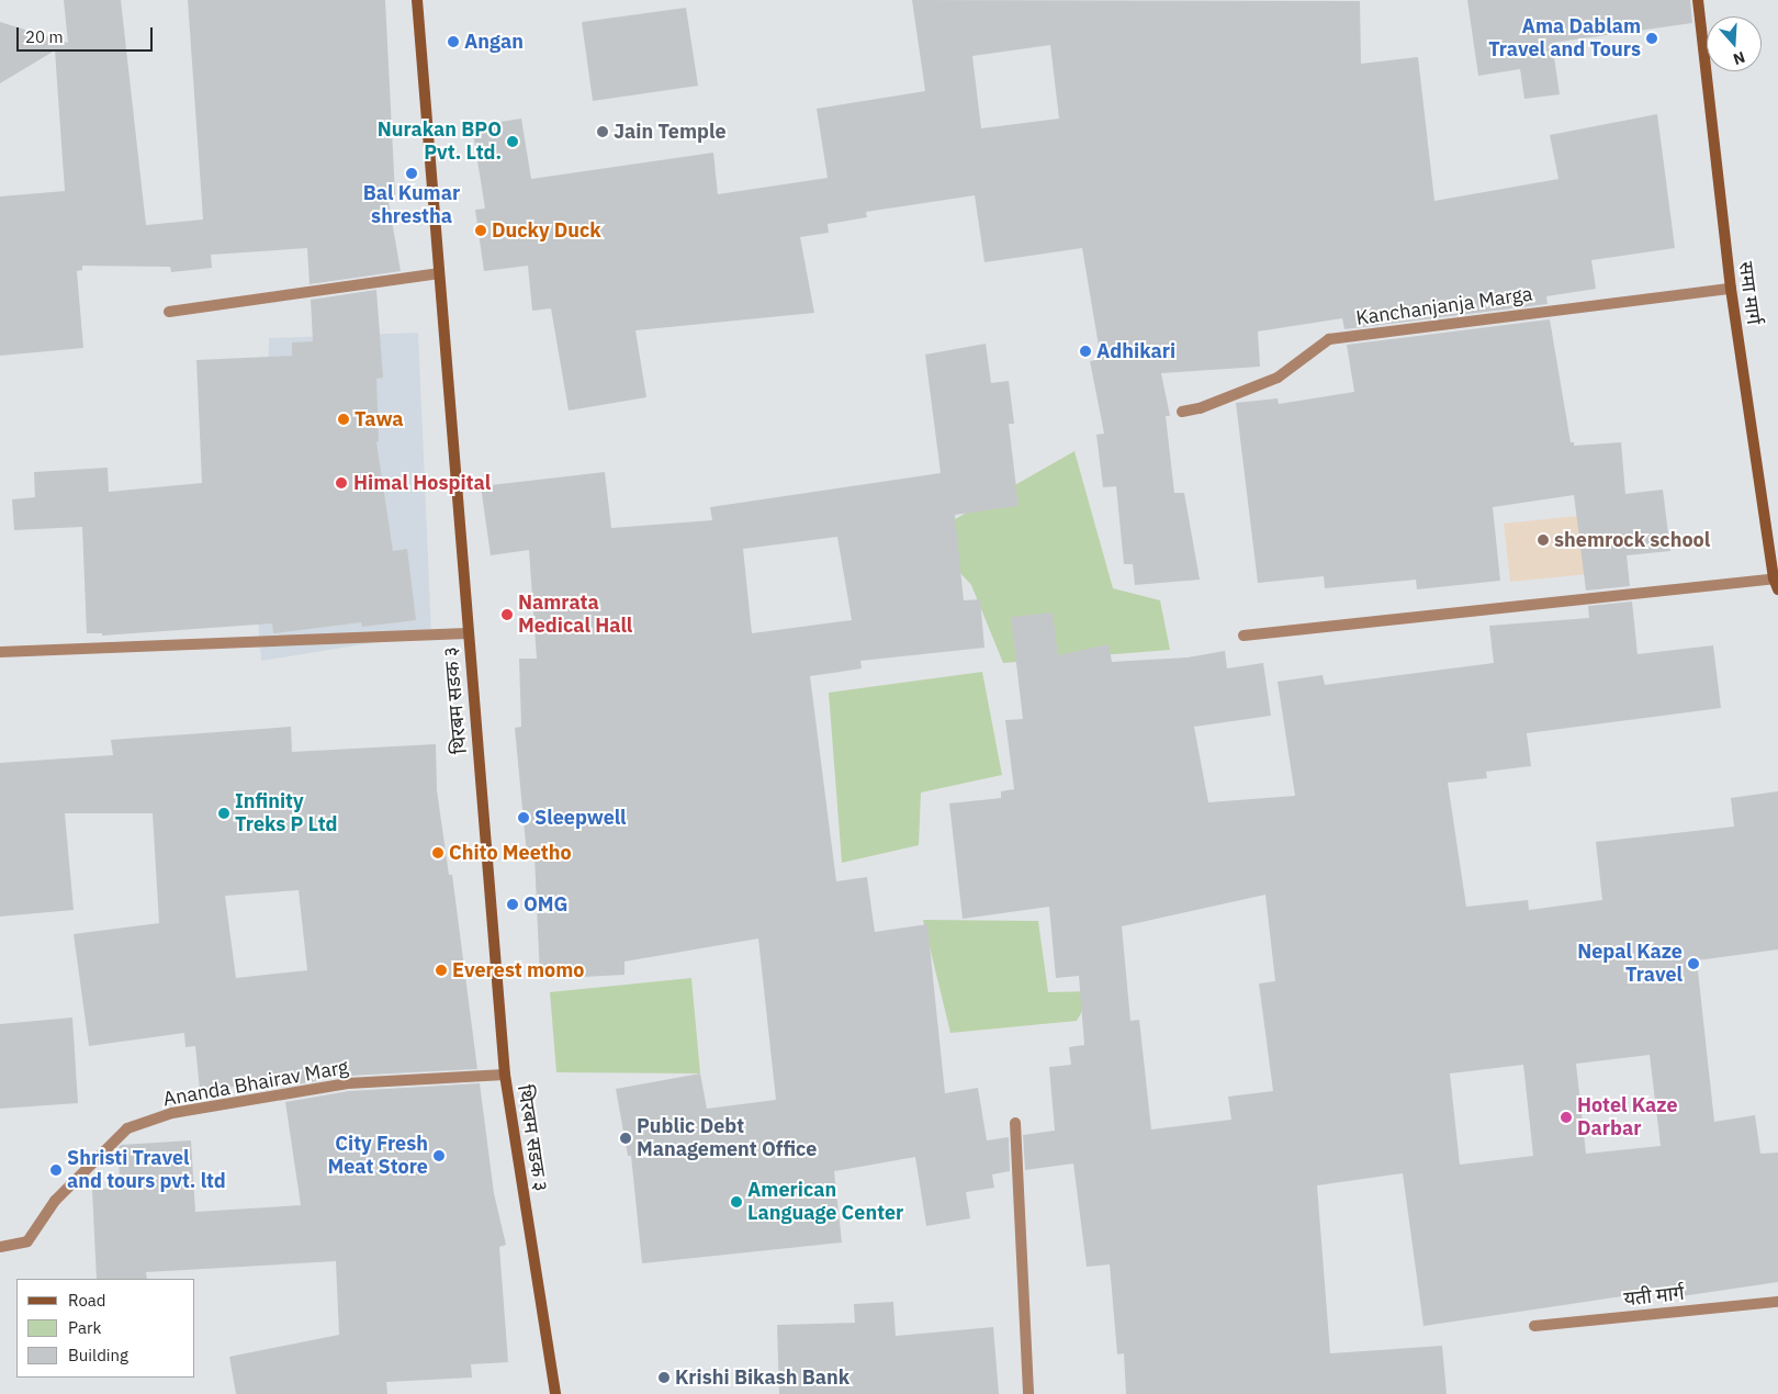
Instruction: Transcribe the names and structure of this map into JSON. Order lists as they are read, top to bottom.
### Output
{
  "streets": {
    "main road": ["समा मार्ग", "थिरबम सडक ३"],
    "street": ["Kanchanjanja Marga", "Ananda Bhairav Marg", "यती मार्ग"]
  },
  "crossings": [
    ["समा मार्ग", "Kanchanjanja Marga"],
    ["थिरबम सडक ३", "Ananda Bhairav Marg"]
  ],
  "places": [
    "Ama Dablam Travel and Tours",
    "Angan",
    "Jain Temple",
    "Nurakan BPO Pvt. Ltd.",
    "Bal Kumar shrestha",
    "Ducky Duck",
    "Adhikari",
    "Tawa",
    "Himal Hospital",
    "shemrock school",
    "Namrata Medical Hall",
    "Infinity Treks P Ltd",
    "Sleepwell",
    "Chito Meetho",
    "OMG",
    "Nepal Kaze Travel",
    "Everest momo",
    "Hotel Kaze Darbar",
    "Public Debt Management Office",
    "City Fresh Meat Store",
    "Shristi Travel and tours pvt. ltd",
    "American Language Center",
    "Krishi Bikash Bank"
  ],
  "legend": ["Road", "Park", "Building"],
  "scale_bar": "20 m",
  "north": "bottom"
}
